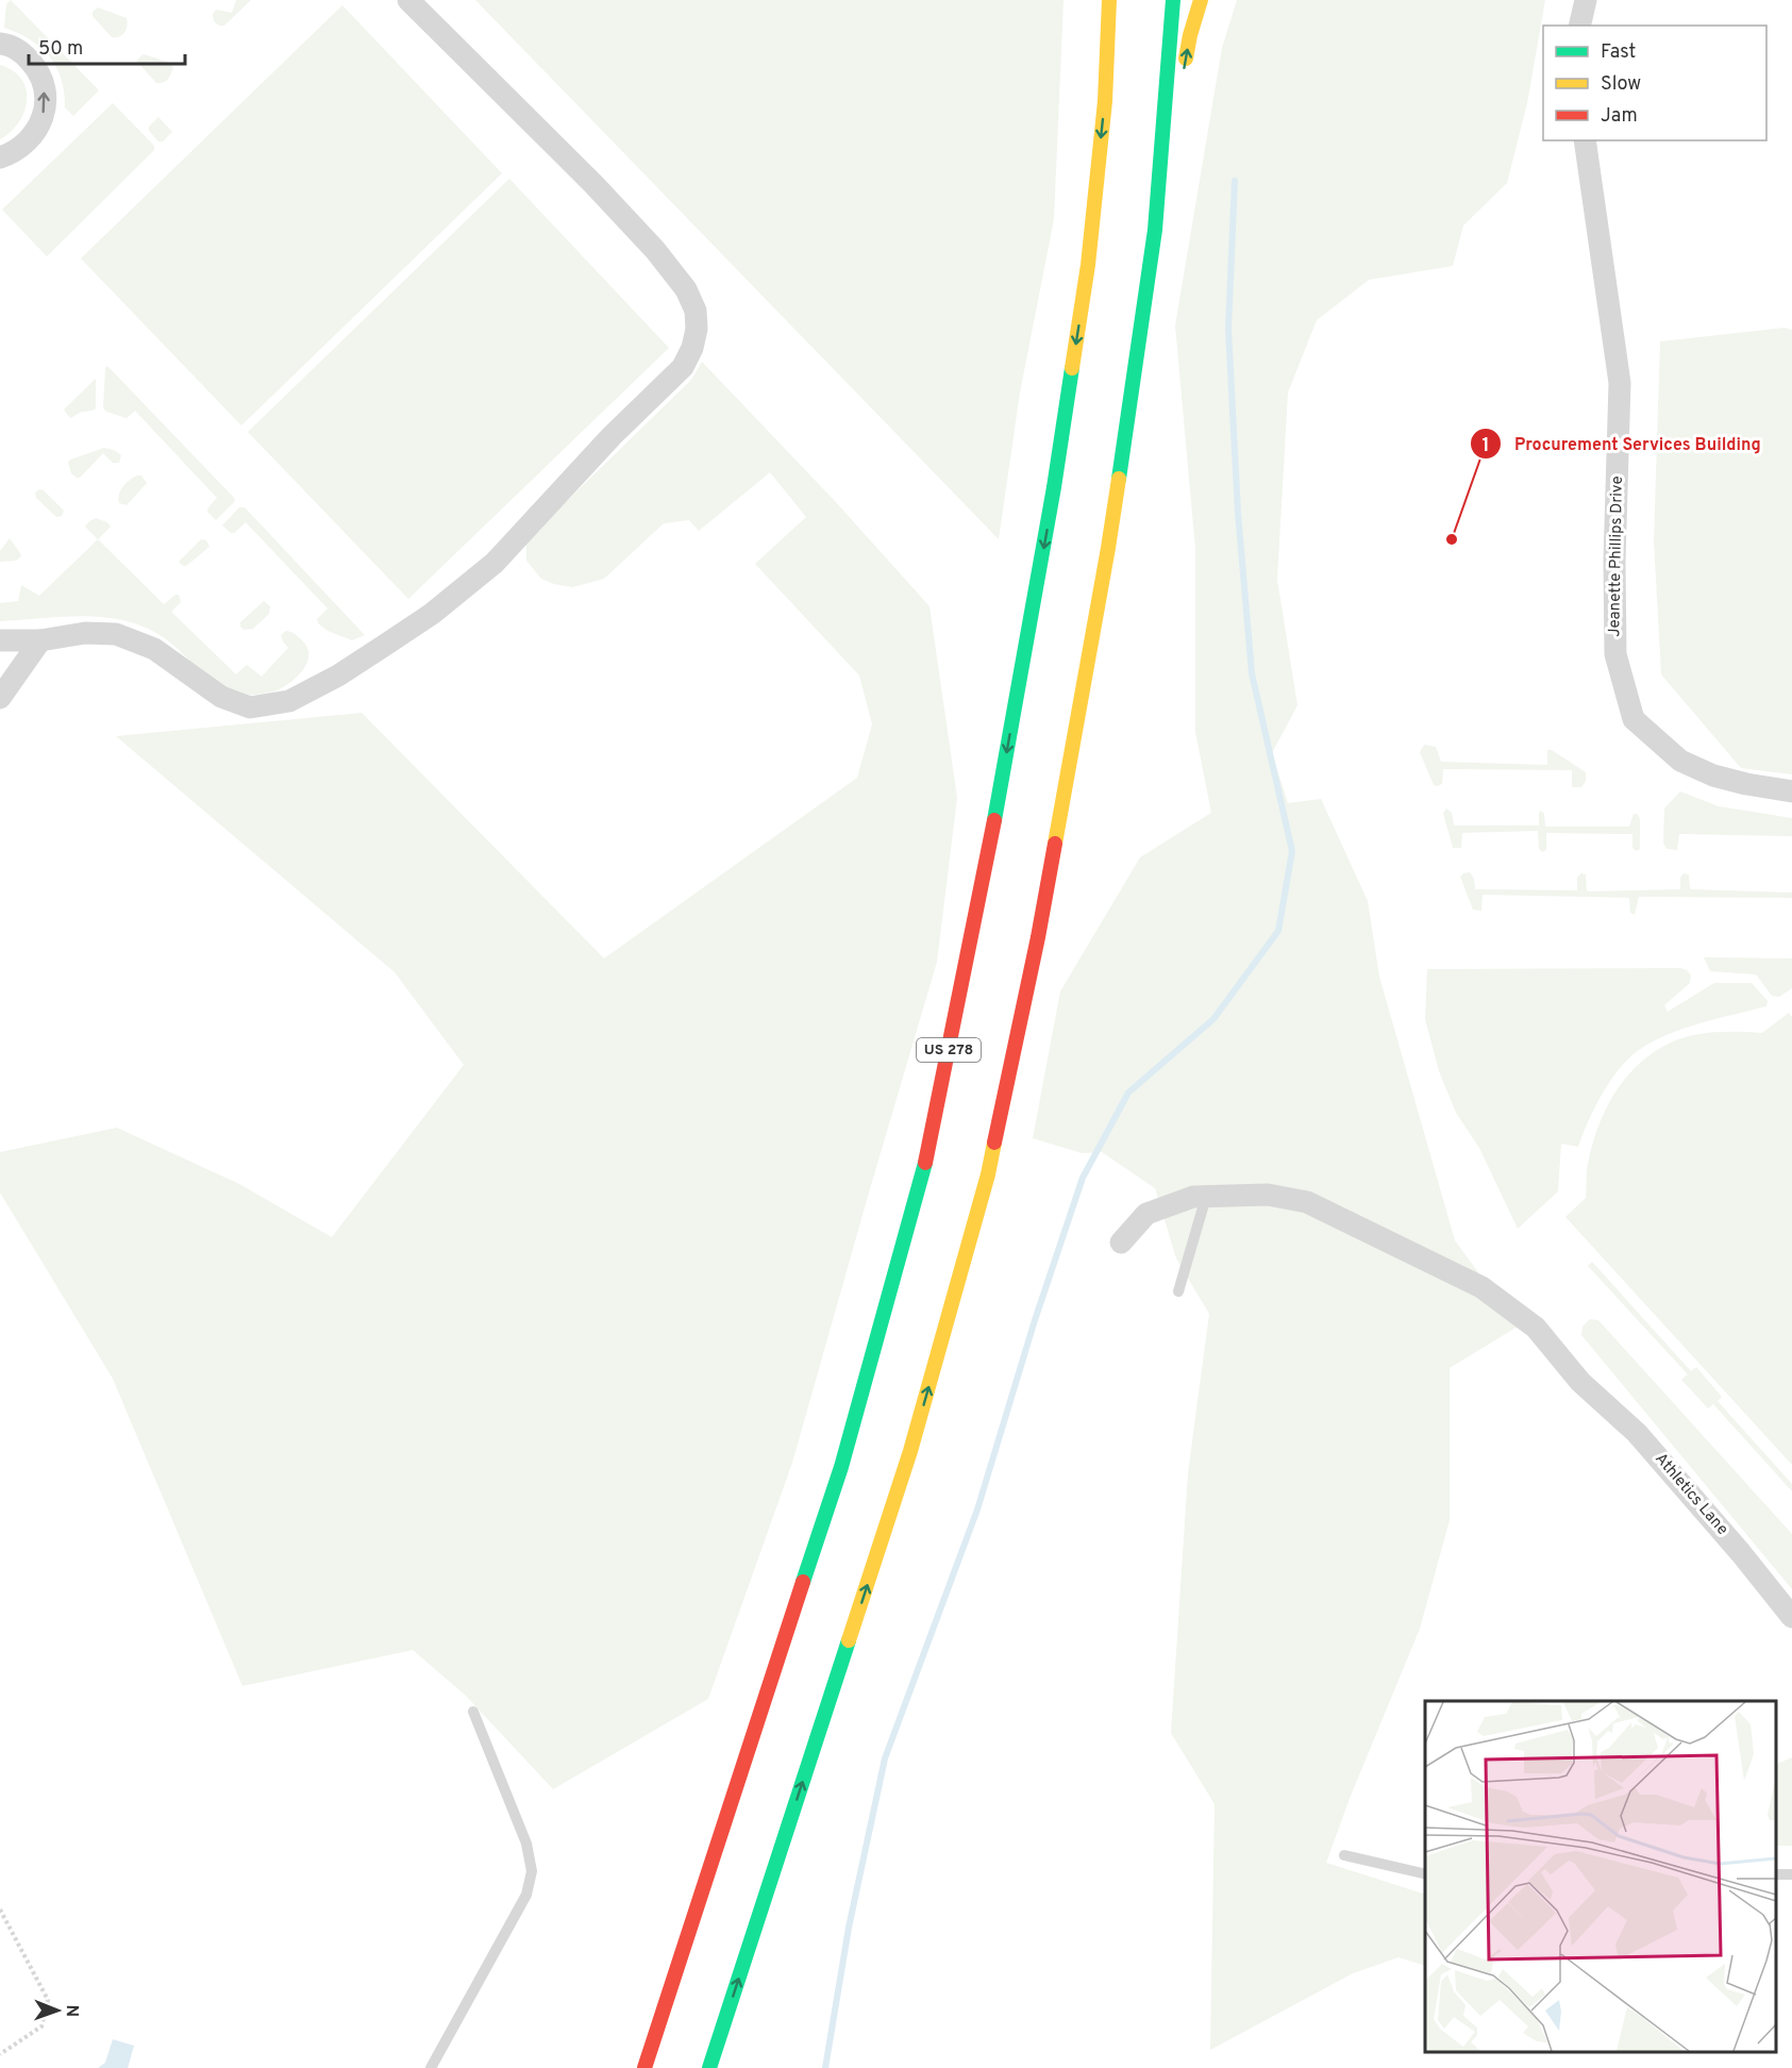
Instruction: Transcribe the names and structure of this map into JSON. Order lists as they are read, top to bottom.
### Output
{
  "streets": {
    "highway": ["US 278"],
    "street": ["Jeanette Phillips Drive", "Athletics Lane"]
  },
  "places": ["Procurement Services Building"],
  "legend": ["Fast", "Slow", "Jam"],
  "scale_bar": "50 m",
  "north": "right"
}
